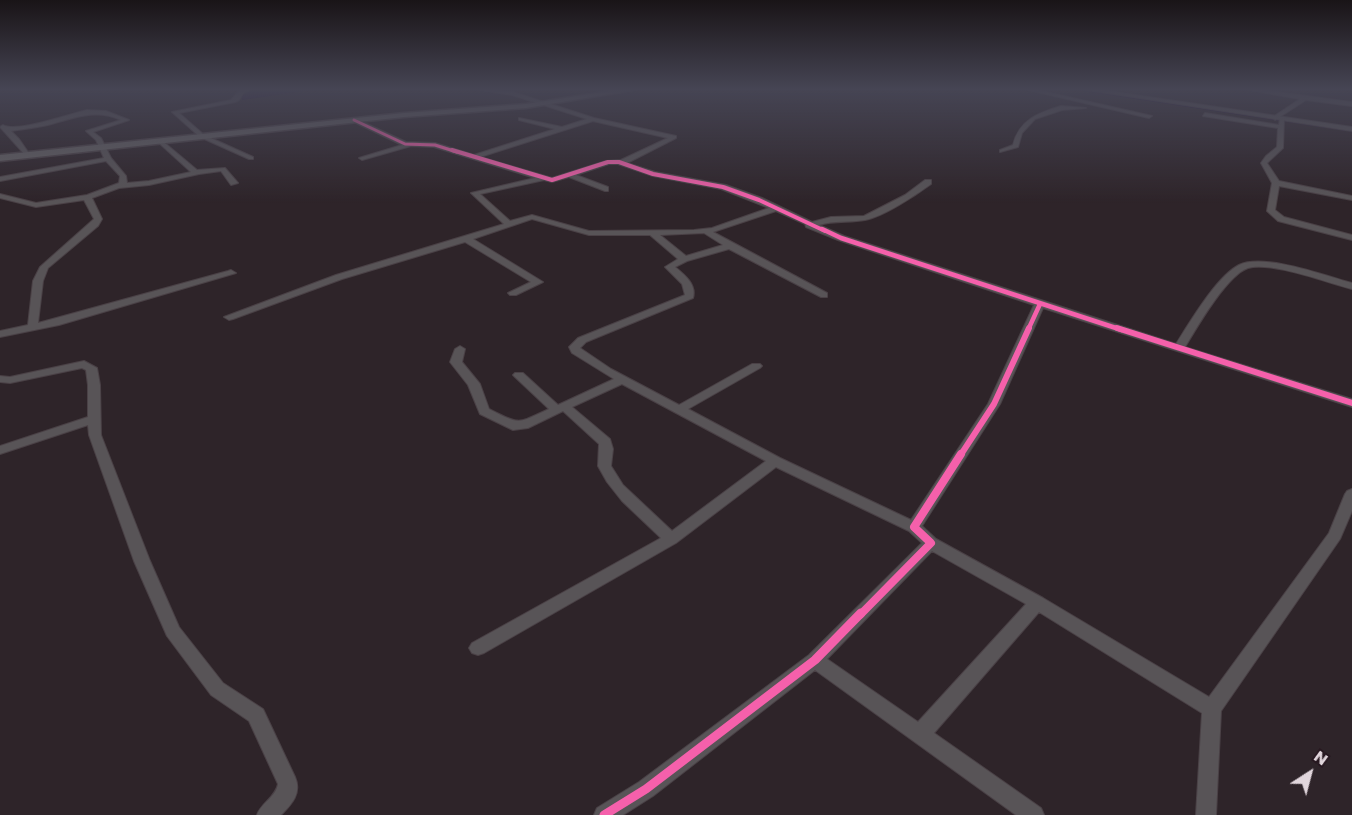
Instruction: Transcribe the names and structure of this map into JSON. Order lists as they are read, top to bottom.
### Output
{
  "north": "top right"
}
